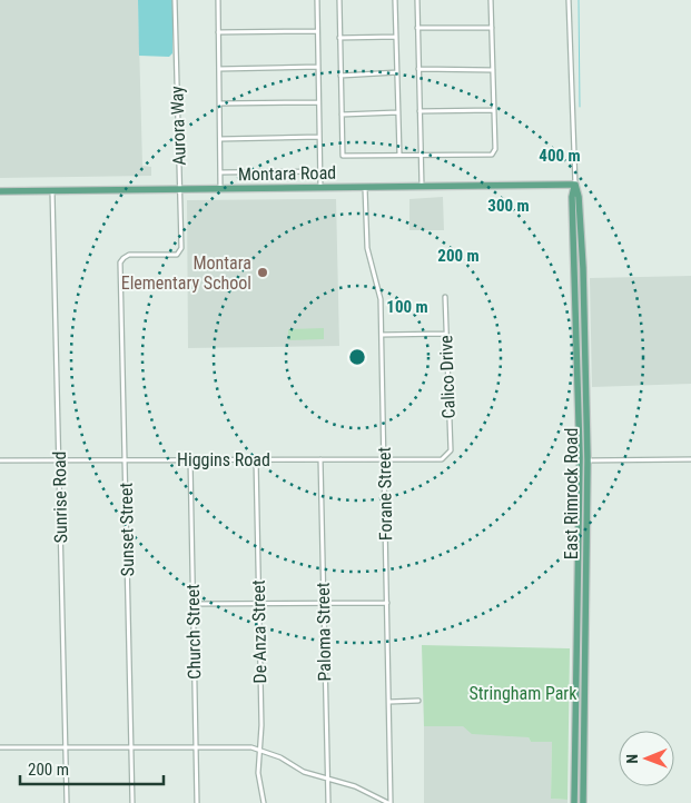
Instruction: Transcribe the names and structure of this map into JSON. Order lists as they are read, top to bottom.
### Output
{
  "streets": {
    "main road": ["Montara Road", "East Rimrock Road"],
    "street": [
      "Aurora Way",
      "Calico Drive",
      "Higgins Road",
      "Forane Street",
      "Sunrise Road",
      "Sunset Street",
      "Church Street",
      "De Anza Street",
      "Paloma Street"
    ]
  },
  "crossings": [
    ["Aurora Way", "Montara Road"],
    ["Aurora Way", "Sunset Street"],
    ["Montara Road", "Forane Street"],
    ["Montara Road", "East Rimrock Road"],
    ["Montara Road", "Sunrise Road"],
    ["Calico Drive", "Higgins Road"],
    ["Higgins Road", "Forane Street"],
    ["Higgins Road", "Sunrise Road"],
    ["Higgins Road", "Sunset Street"],
    ["Higgins Road", "Church Street"],
    ["Higgins Road", "De Anza Street"],
    ["Higgins Road", "Paloma Street"]
  ],
  "parks": ["Stringham Park"],
  "places": ["Montara Elementary School"],
  "scale_bar": "200 m",
  "north": "left",
  "rings": [
    "400 m",
    "300 m",
    "200 m",
    "100 m"
  ]
}
